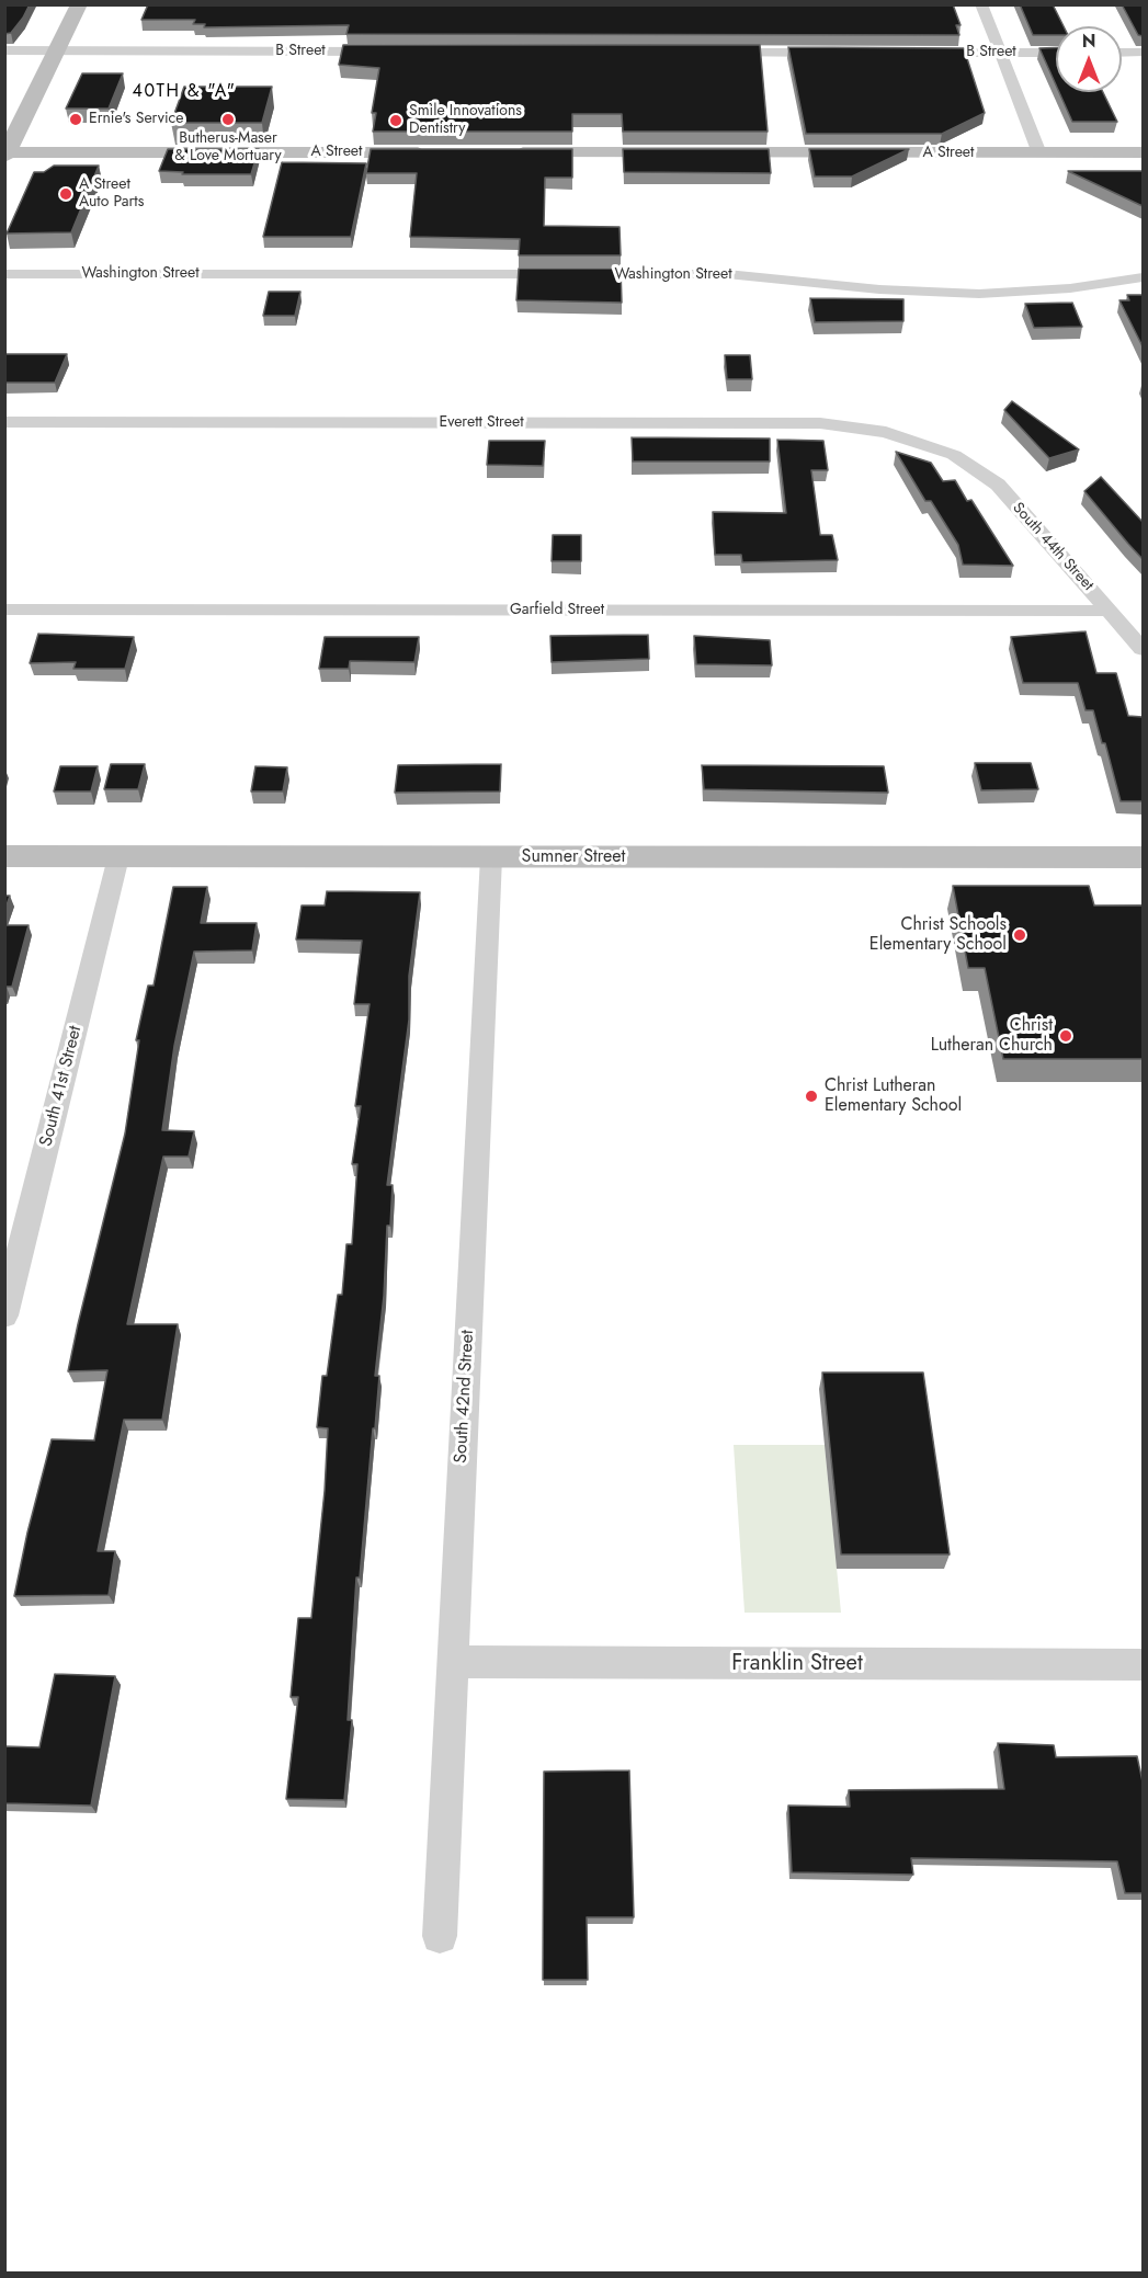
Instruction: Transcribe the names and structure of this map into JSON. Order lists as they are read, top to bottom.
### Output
{
  "streets": {
    "main road": ["A Street", "Sumner Street"],
    "street": [
      "B Street",
      "Washington Street",
      "Everett Street",
      "South 44th Street",
      "Garfield Street",
      "South 41st Street",
      "South 42nd Street",
      "Franklin Street"
    ]
  },
  "crossings": [
    ["Everett Street", "South 44th Street"],
    ["South 44th Street", "Garfield Street"],
    ["Sumner Street", "South 41st Street"],
    ["Sumner Street", "South 42nd Street"],
    ["South 42nd Street", "Franklin Street"]
  ],
  "districts": ["40TH & \"A\""],
  "places": [
    "Ernie's Service",
    "Butherus-Maser & Love Mortuary",
    "Smile Innovations Dentistry",
    "A Street Auto Parts",
    "Christ Schools Elementary School",
    "Christ Lutheran Church",
    "Christ Lutheran Elementary School"
  ],
  "north": "top"
}
